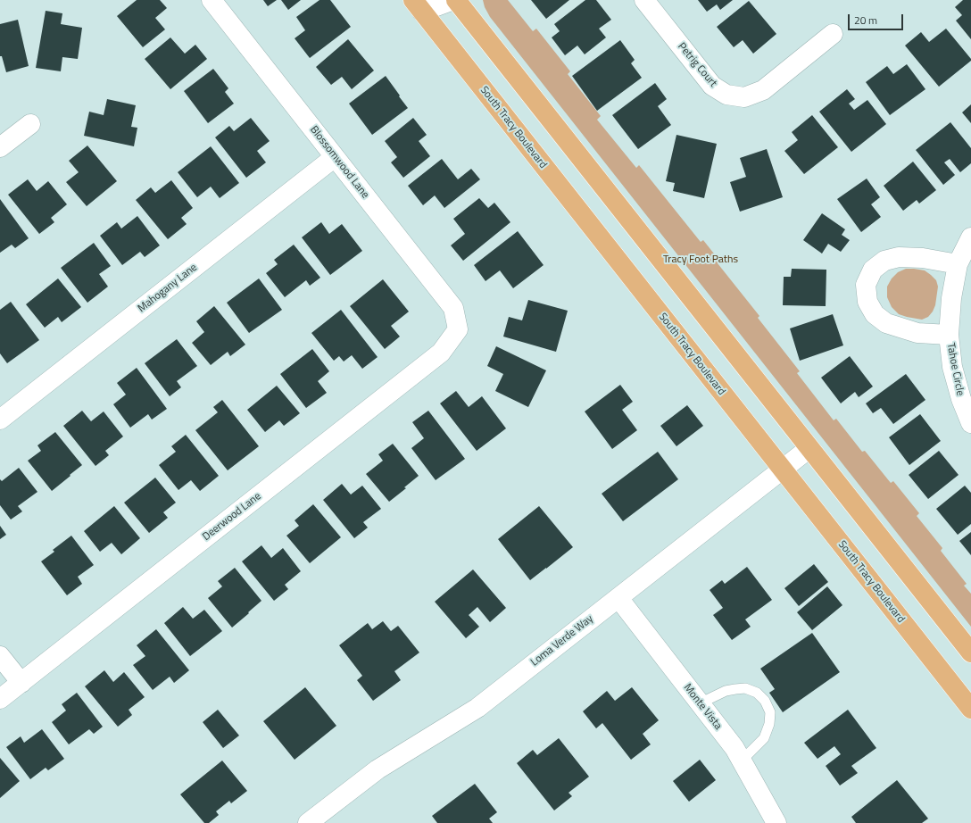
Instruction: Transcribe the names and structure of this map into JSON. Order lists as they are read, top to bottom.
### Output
{
  "streets": {
    "main road": ["South Tracy Boulevard"],
    "street": [
      "Petrig Court",
      "Blossomwood Lane",
      "Mahogany Lane",
      "Tahoe Circle",
      "Deerwood Lane",
      "Loma Verde Way",
      "Monte Vista"
    ]
  },
  "crossings": [
    ["South Tracy Boulevard", "Loma Verde Way"],
    ["Blossomwood Lane", "Mahogany Lane"],
    ["Blossomwood Lane", "Deerwood Lane"],
    ["Loma Verde Way", "Monte Vista"]
  ],
  "parks": ["Tracy Foot Paths"],
  "scale_bar": "20 m"
}
